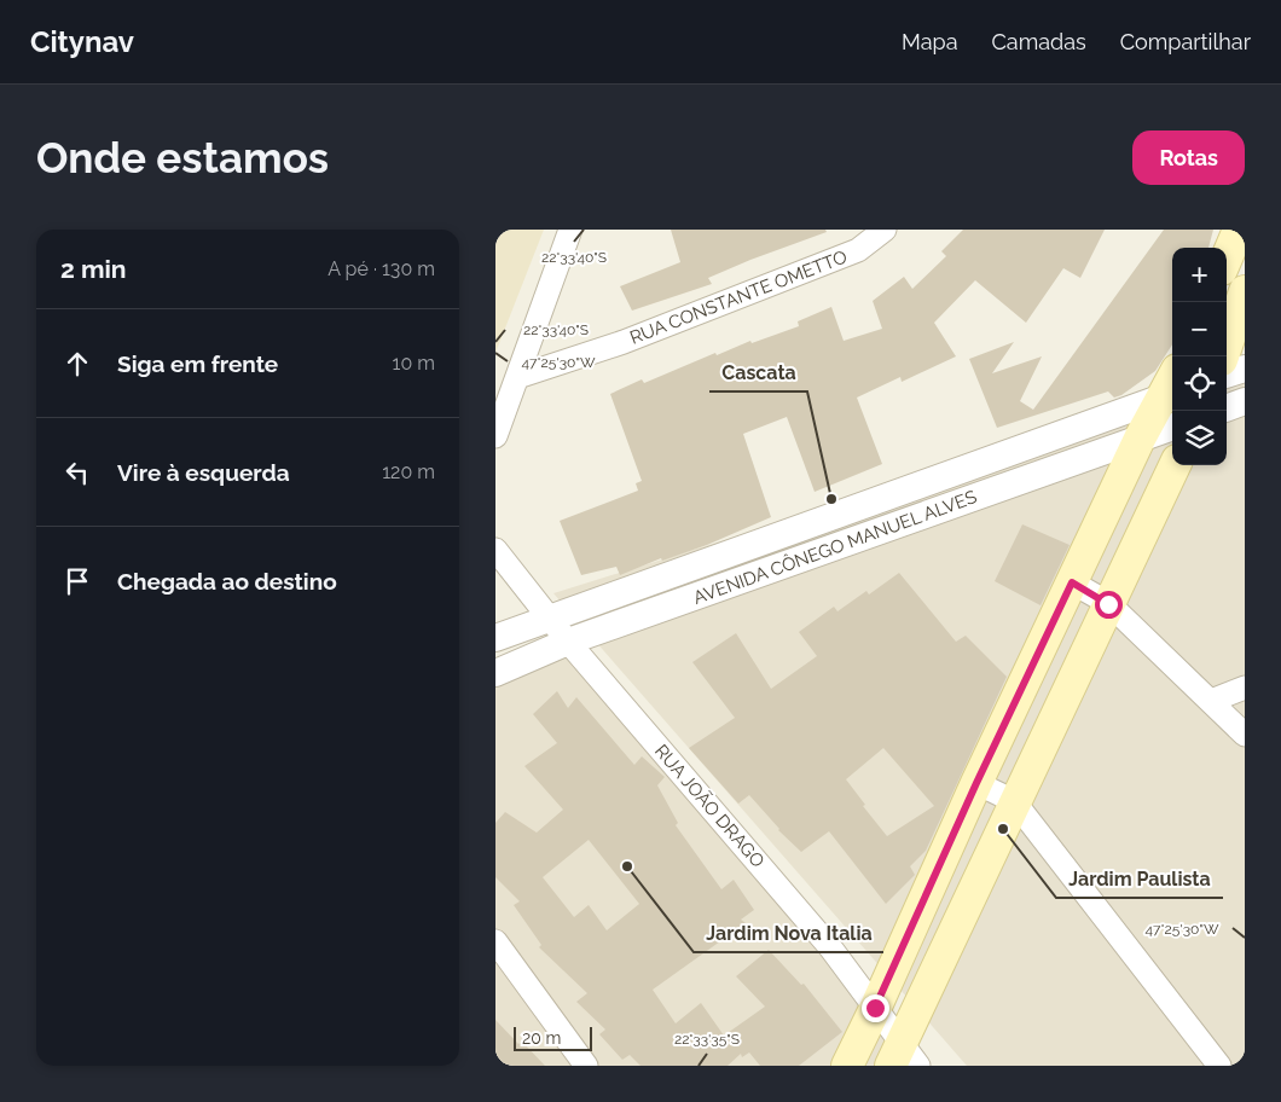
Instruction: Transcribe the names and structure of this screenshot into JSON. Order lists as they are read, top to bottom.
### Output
{
  "streets": {
    "street": ["RUA CONSTANTE OMETTO", "AVENIDA CÔNEGO MANUEL ALVES", "RUA JOÃO DRAGO"]
  },
  "crossings": [
    ["AVENIDA CÔNEGO MANUEL ALVES", "RUA JOÃO DRAGO"]
  ],
  "places": ["Cascata", "Jardim Paulista", "Jardim Nova Italia"],
  "scale_bar": "20 m",
  "page": {
    "header": "Citynav",
    "nav": ["Mapa", "Camadas", "Compartilhar"],
    "buttons": "Rotas",
    "title": "Onde estamos",
    "heading": ["2 min", "A pé · 130 m"],
    "map_buttons": ["+", "−"],
    "list": [
      ["Siga em frente", "10 m"],
      ["Vire à esquerda", "120 m"],
      "Chegada ao destino"
    ],
    "scale": "20 m"
  },
  "coordinates": ["22°33'40\"S", "47°25'30\"W", "22°33'35\"S"]
}
